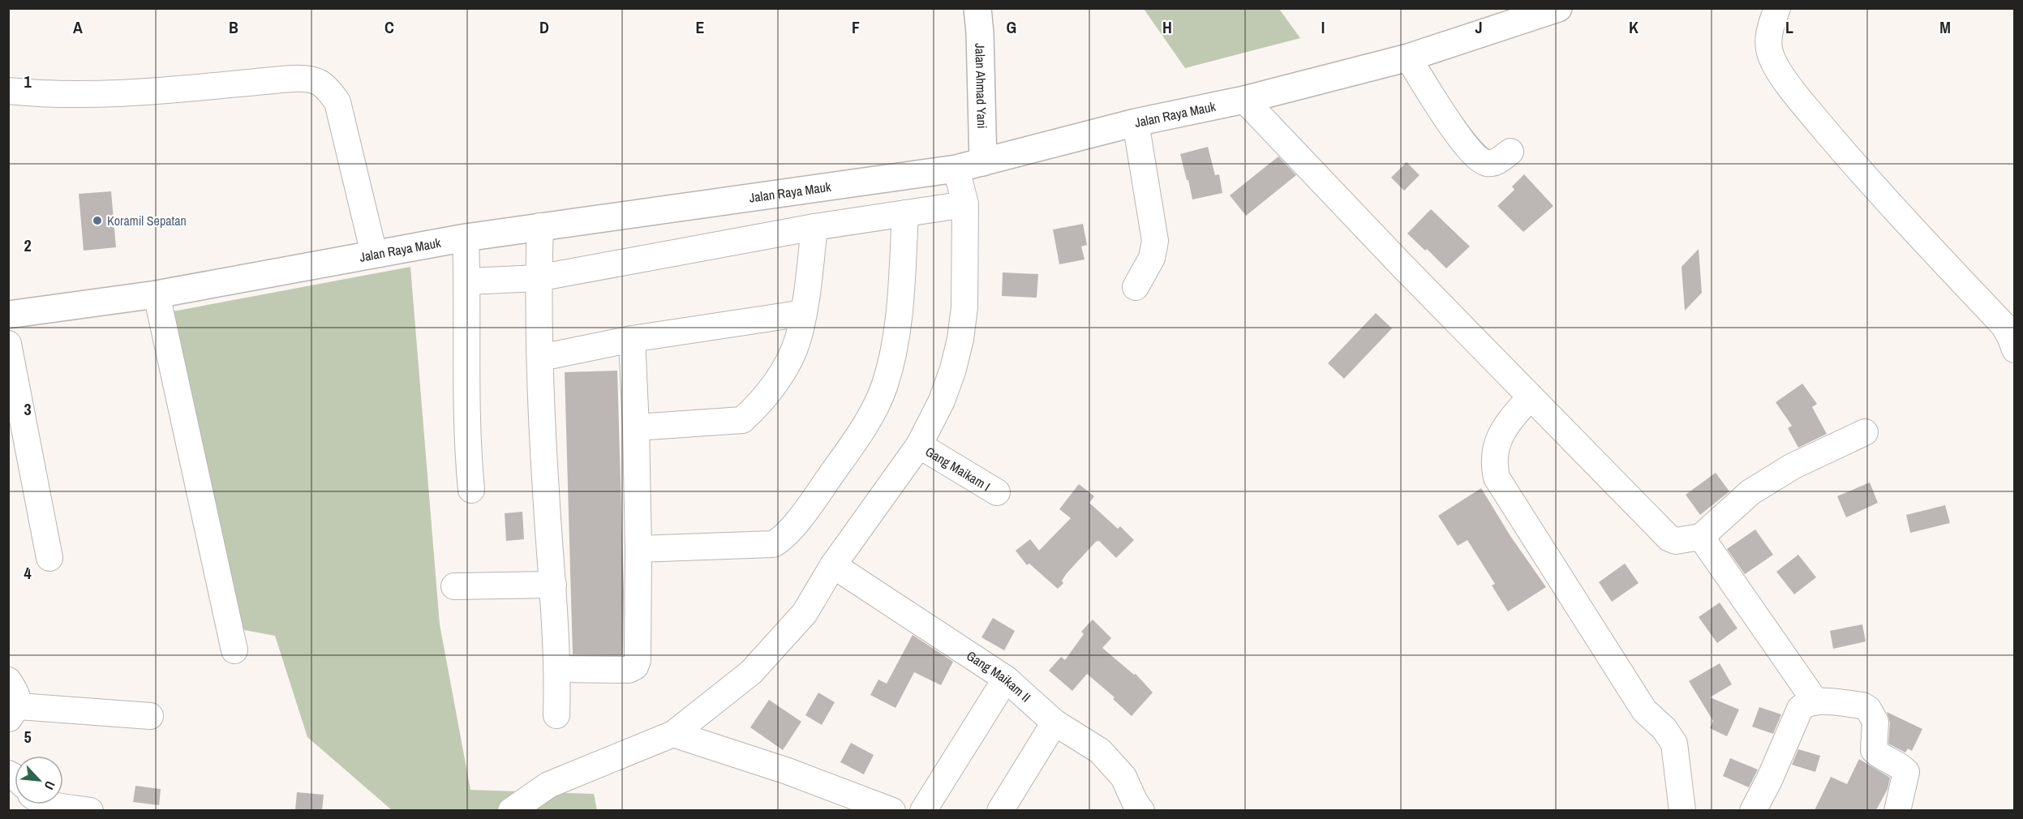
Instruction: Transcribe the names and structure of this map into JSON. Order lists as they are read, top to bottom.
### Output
{
  "streets": {
    "main road": ["Jalan Ahmad Yani", "Jalan Raya Mauk"],
    "street": ["Gang Maikam I", "Gang Maikam II"]
  },
  "crossings": [
    ["Jalan Ahmad Yani", "Jalan Raya Mauk"]
  ],
  "places": ["Koramil Sepatan"],
  "north": "bottom right",
  "grid": {
    "columns": [
      "A",
      "B",
      "C",
      "D",
      "E",
      "F",
      "G",
      "H",
      "I",
      "J",
      "K",
      "L",
      "M"
    ],
    "rows": [
      "1",
      "2",
      "3",
      "4",
      "5"
    ]
  }
}
